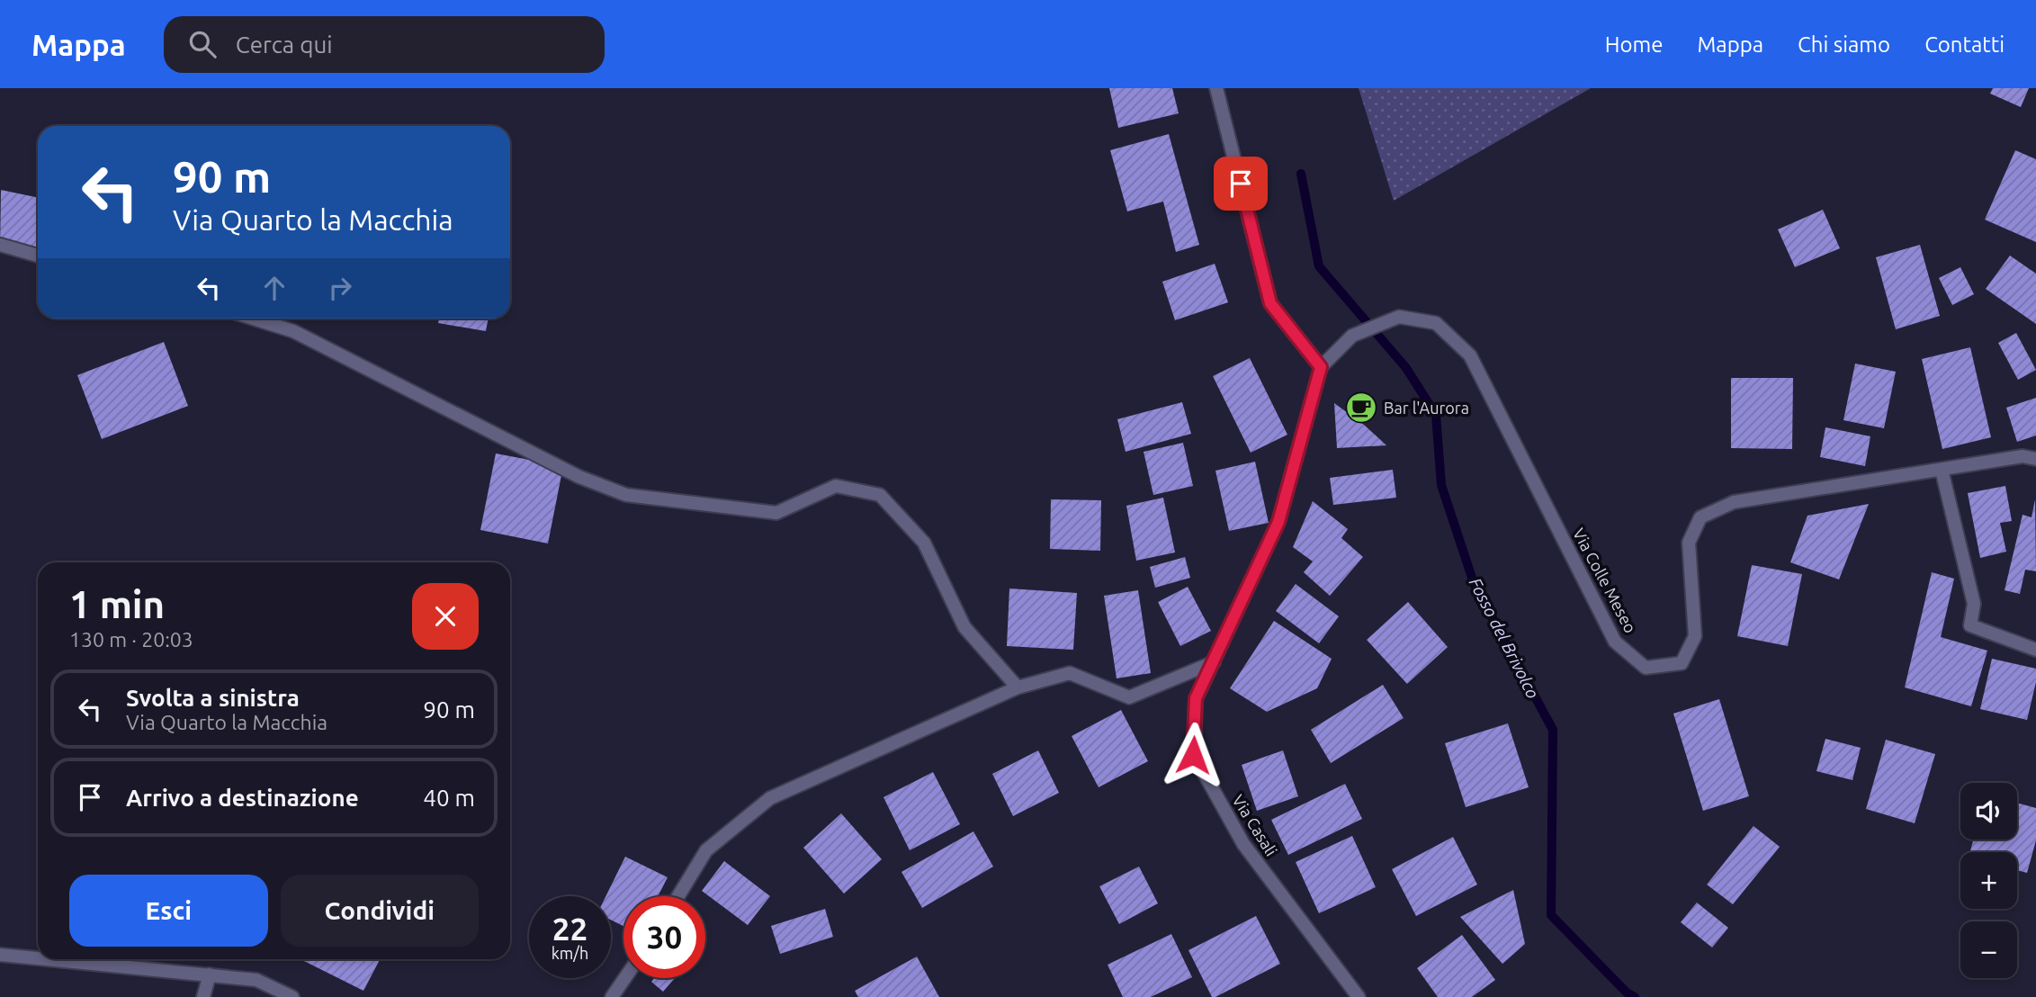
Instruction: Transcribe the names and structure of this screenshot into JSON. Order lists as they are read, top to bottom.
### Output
{
  "streets": {
    "street": ["Via Colle Meseo", "Via Casali"]
  },
  "crossings": [
    ["Via Colle Meseo", "Via Casali"]
  ],
  "water": ["Fosso del Brivolco"],
  "places": {
    "cafe": ["Bar l'Aurora"]
  },
  "page": {
    "header": "Mappa",
    "search": "Cerca qui",
    "nav": [
      "Home",
      "Mappa",
      "Chi siamo",
      "Contatti"
    ],
    "turn": ["90 m", "Via Quarto la Macchia"],
    "heading": ["1 min", "130 m · 20:03"],
    "list": [
      {
        "name": "Svolta a sinistra",
        "note": "Via Quarto la Macchia",
        "value": "90 m"
      },
      {
        "name": "Arrivo a destinazione",
        "value": "40 m"
      }
    ],
    "map_buttons": ["+", "−"],
    "buttons": ["Esci", "Condividi"],
    "speed": "22 km/h",
    "limit": "30"
  }
}
